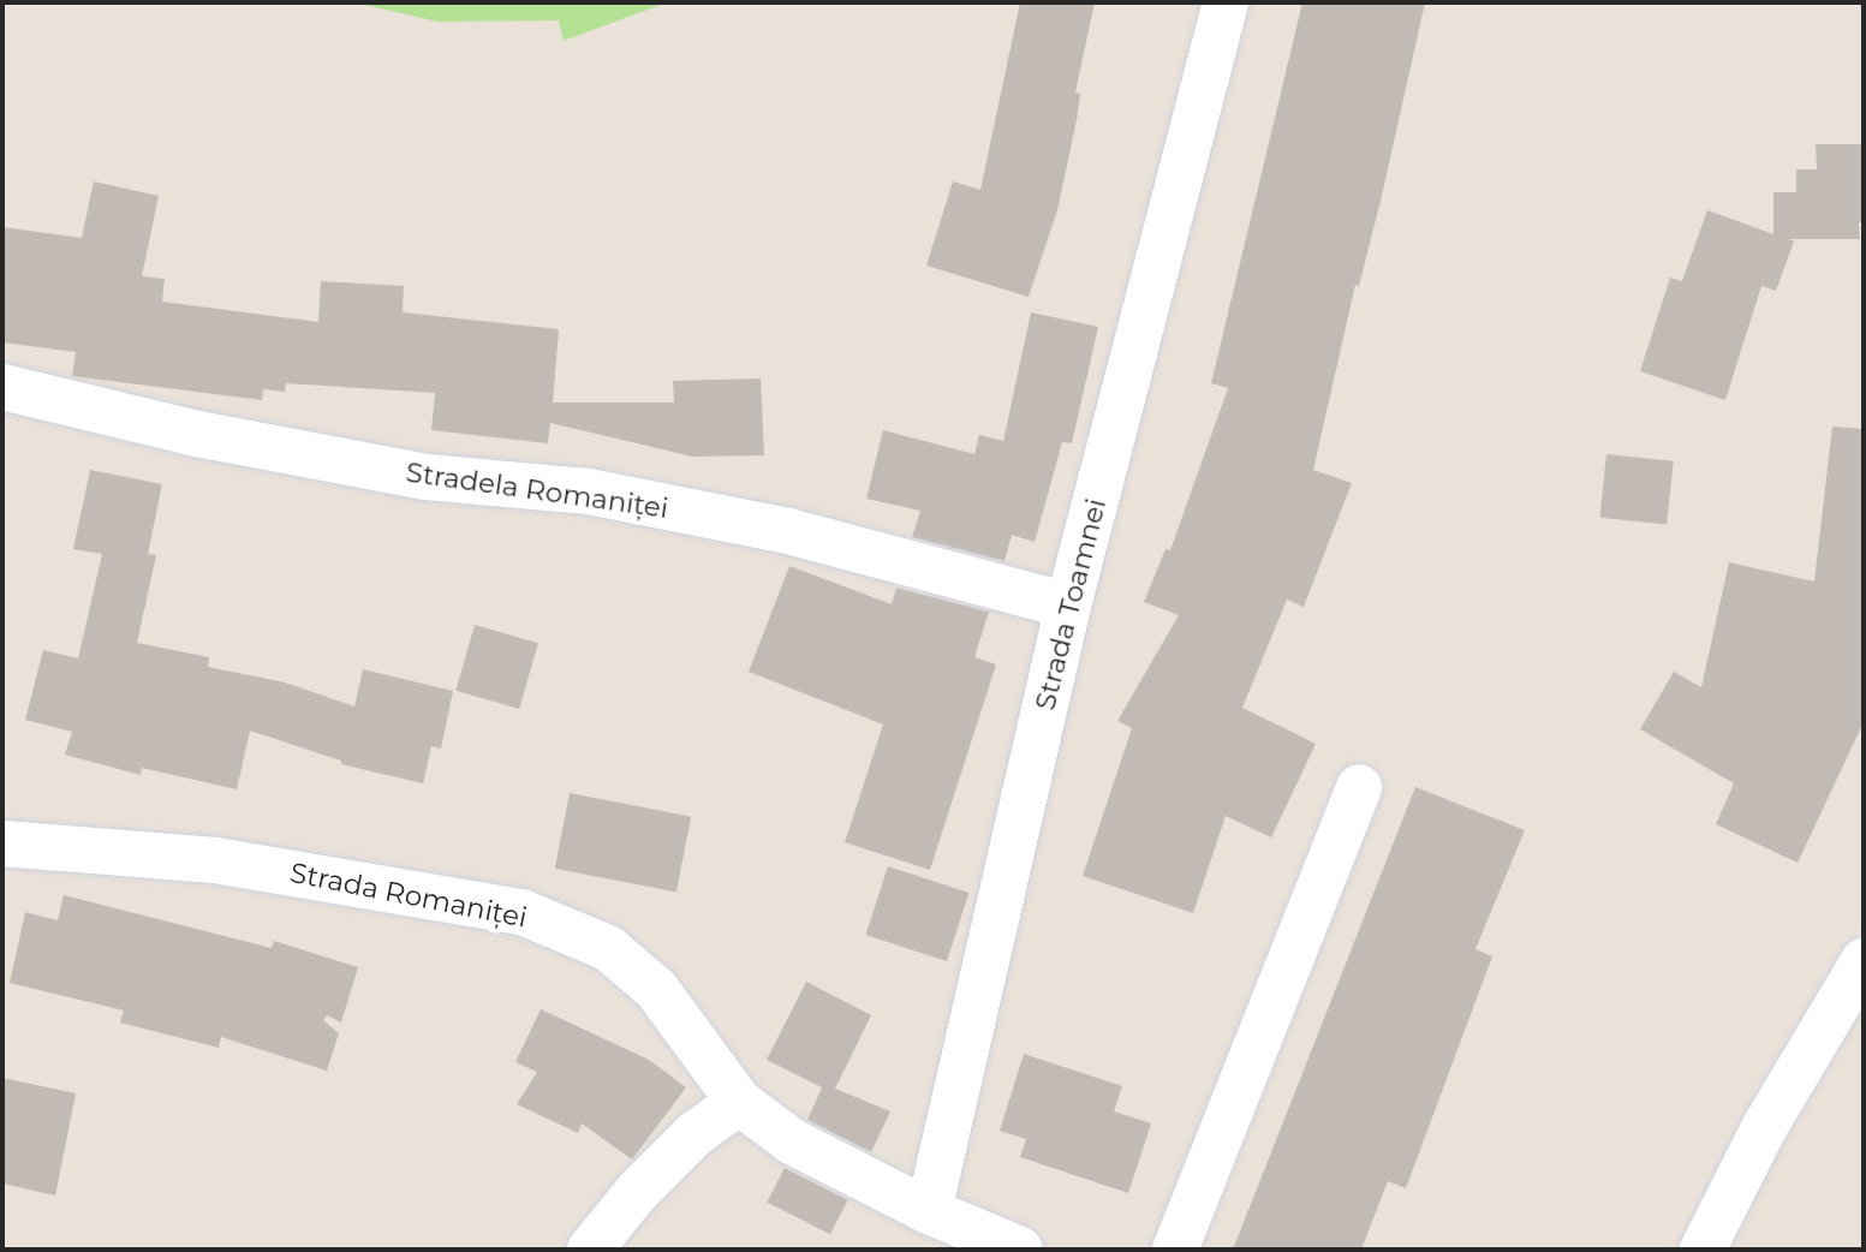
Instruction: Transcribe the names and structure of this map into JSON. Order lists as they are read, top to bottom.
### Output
{
  "streets": {
    "street": ["Stradela Romaniței", "Strada Toamnei", "Strada Romaniței"]
  },
  "crossings": [
    ["Stradela Romaniței", "Strada Toamnei"],
    ["Strada Toamnei", "Strada Romaniței"]
  ]
}
